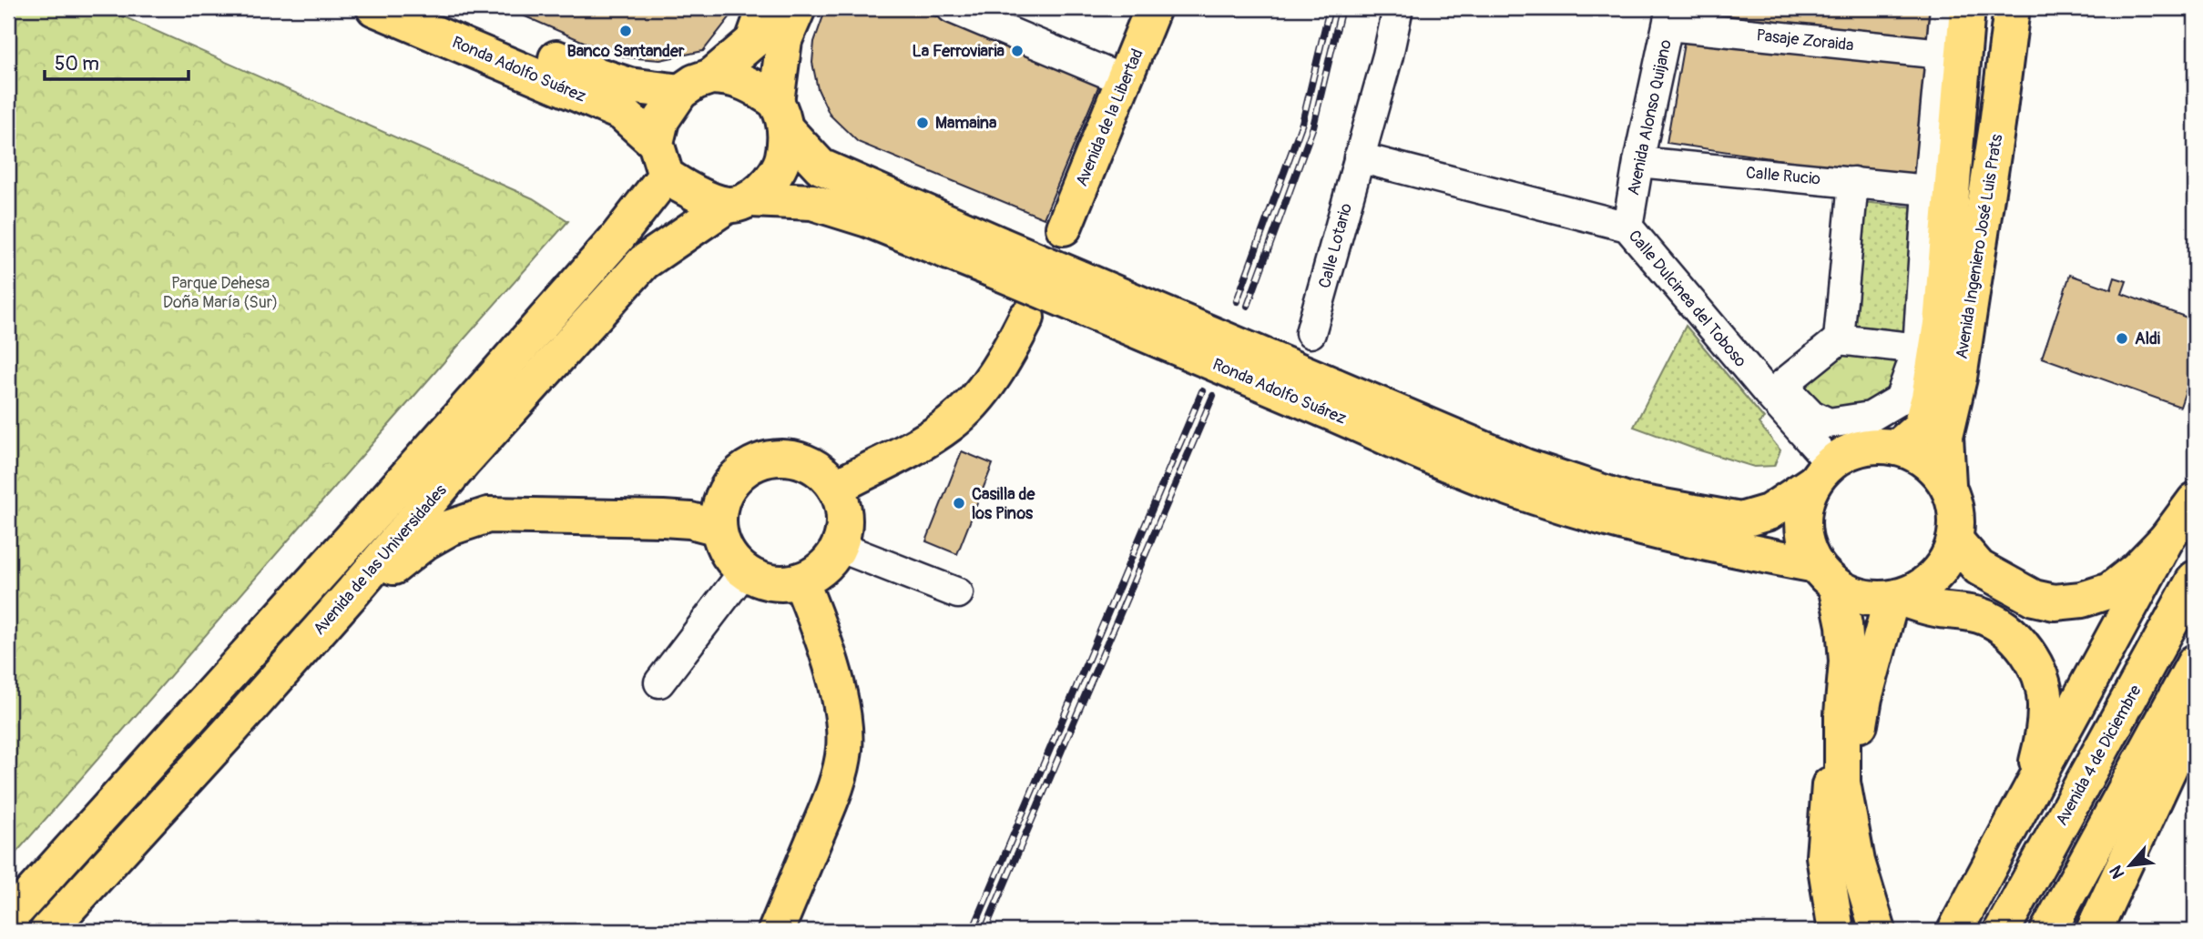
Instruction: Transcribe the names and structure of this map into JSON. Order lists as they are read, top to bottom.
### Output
{
  "streets": {
    "main road": [
      "Ronda Adolfo Suárez",
      "Avenida de la Libertad",
      "Avenida Ingeniero José Luis Prats",
      "Avenida de las Universidades",
      "Avenida 4 de Diciembre"
    ],
    "street": [
      "Pasaje Zoraida",
      "Avenida Alonso Quijano",
      "Calle Rucio",
      "Calle Lotario",
      "Calle Dulcinea del Toboso"
    ]
  },
  "crossings": [
    ["Pasaje Zoraida", "Avenida Alonso Quijano"],
    ["Ronda Adolfo Suárez", "Avenida Ingeniero José Luis Prats"],
    ["Ronda Adolfo Suárez", "Calle Dulcinea del Toboso"],
    ["Ronda Adolfo Suárez", "Avenida de las Universidades"],
    ["Avenida Alonso Quijano", "Calle Rucio"],
    ["Avenida Alonso Quijano", "Calle Dulcinea del Toboso"],
    ["Calle Lotario", "Calle Dulcinea del Toboso"],
    ["Avenida Ingeniero José Luis Prats", "Calle Dulcinea del Toboso"]
  ],
  "parks": ["Parque Dehesa Doña María (Sur)"],
  "places": [
    "Banco Santander",
    "La Ferroviaria",
    "Mamaina",
    "Aldi",
    "Casilla de los Pinos"
  ],
  "scale_bar": "50 m",
  "north": "bottom left"
}
